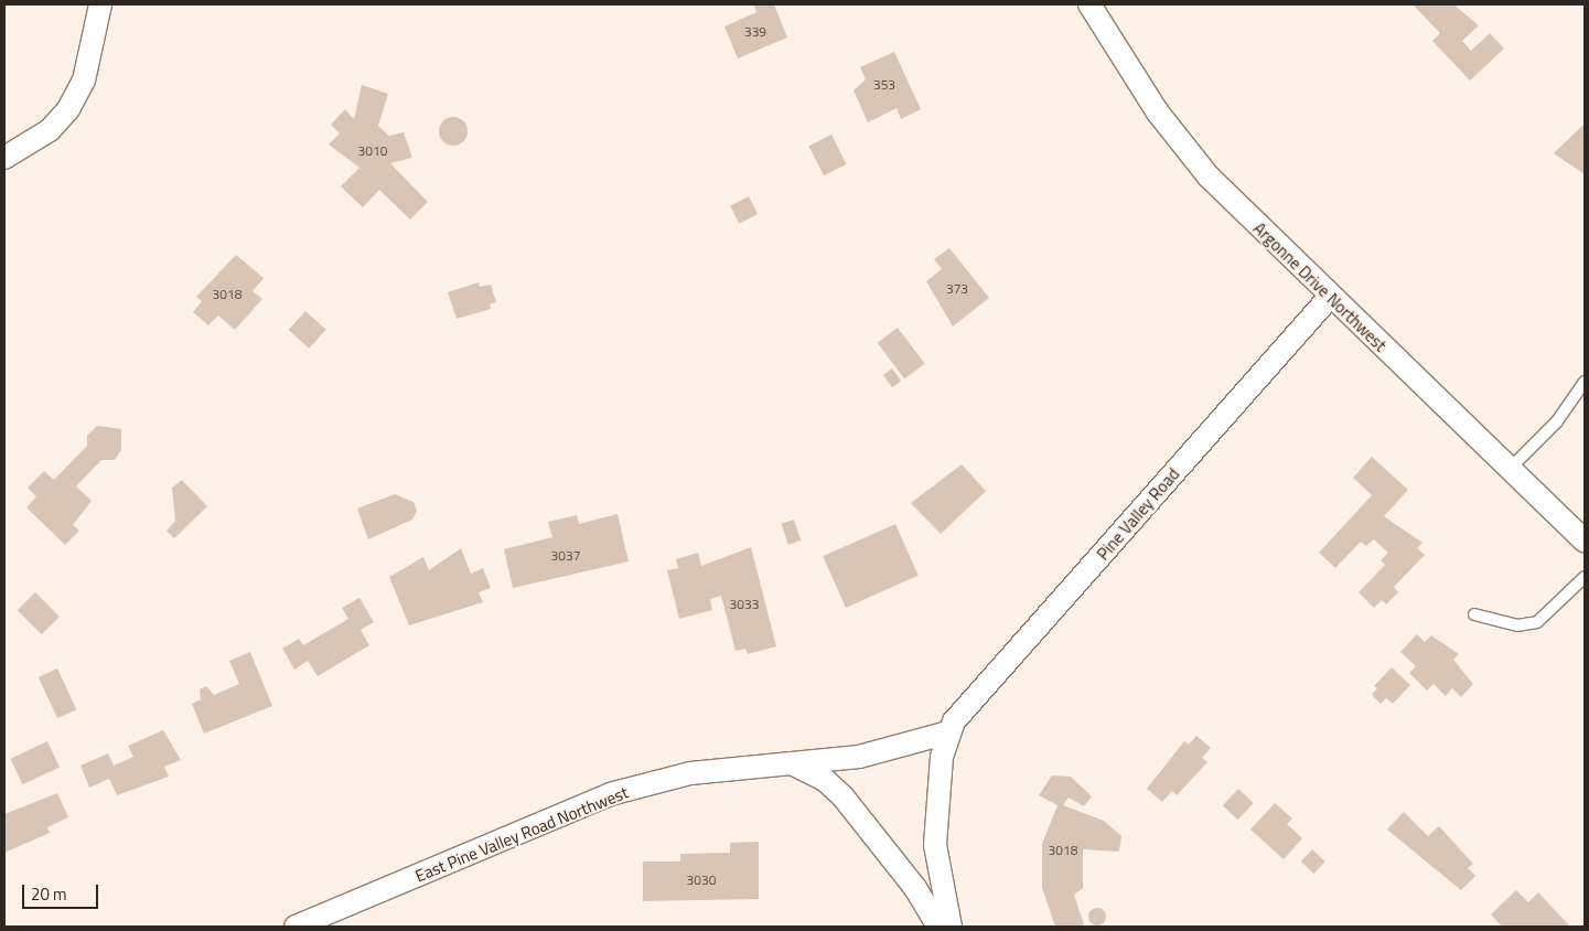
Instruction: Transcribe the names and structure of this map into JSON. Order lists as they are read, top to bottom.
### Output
{
  "streets": {
    "street": ["Argonne Drive Northwest", "Pine Valley Road", "East Pine Valley Road Northwest"]
  },
  "crossings": [
    ["Argonne Drive Northwest", "Pine Valley Road"],
    ["Pine Valley Road", "East Pine Valley Road Northwest"]
  ],
  "house_numbers": [
    "339",
    "353",
    "3010",
    "373",
    "3018",
    "3037",
    "3033",
    "3018",
    "3030"
  ],
  "scale_bar": "20 m"
}
